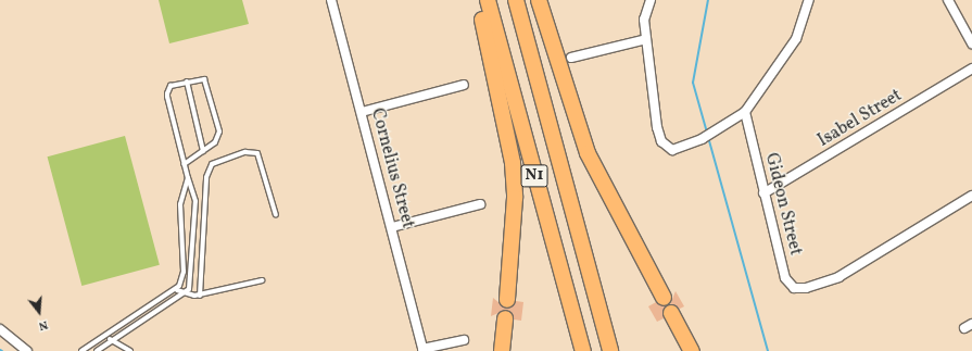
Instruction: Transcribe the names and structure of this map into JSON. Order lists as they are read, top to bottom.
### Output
{
  "streets": {
    "highway": ["N1"],
    "street": ["Isabel Street", "Cornelius Street", "Gideon Street"]
  },
  "crossings": [
    ["Isabel Street", "Gideon Street"]
  ],
  "north": "bottom"
}
